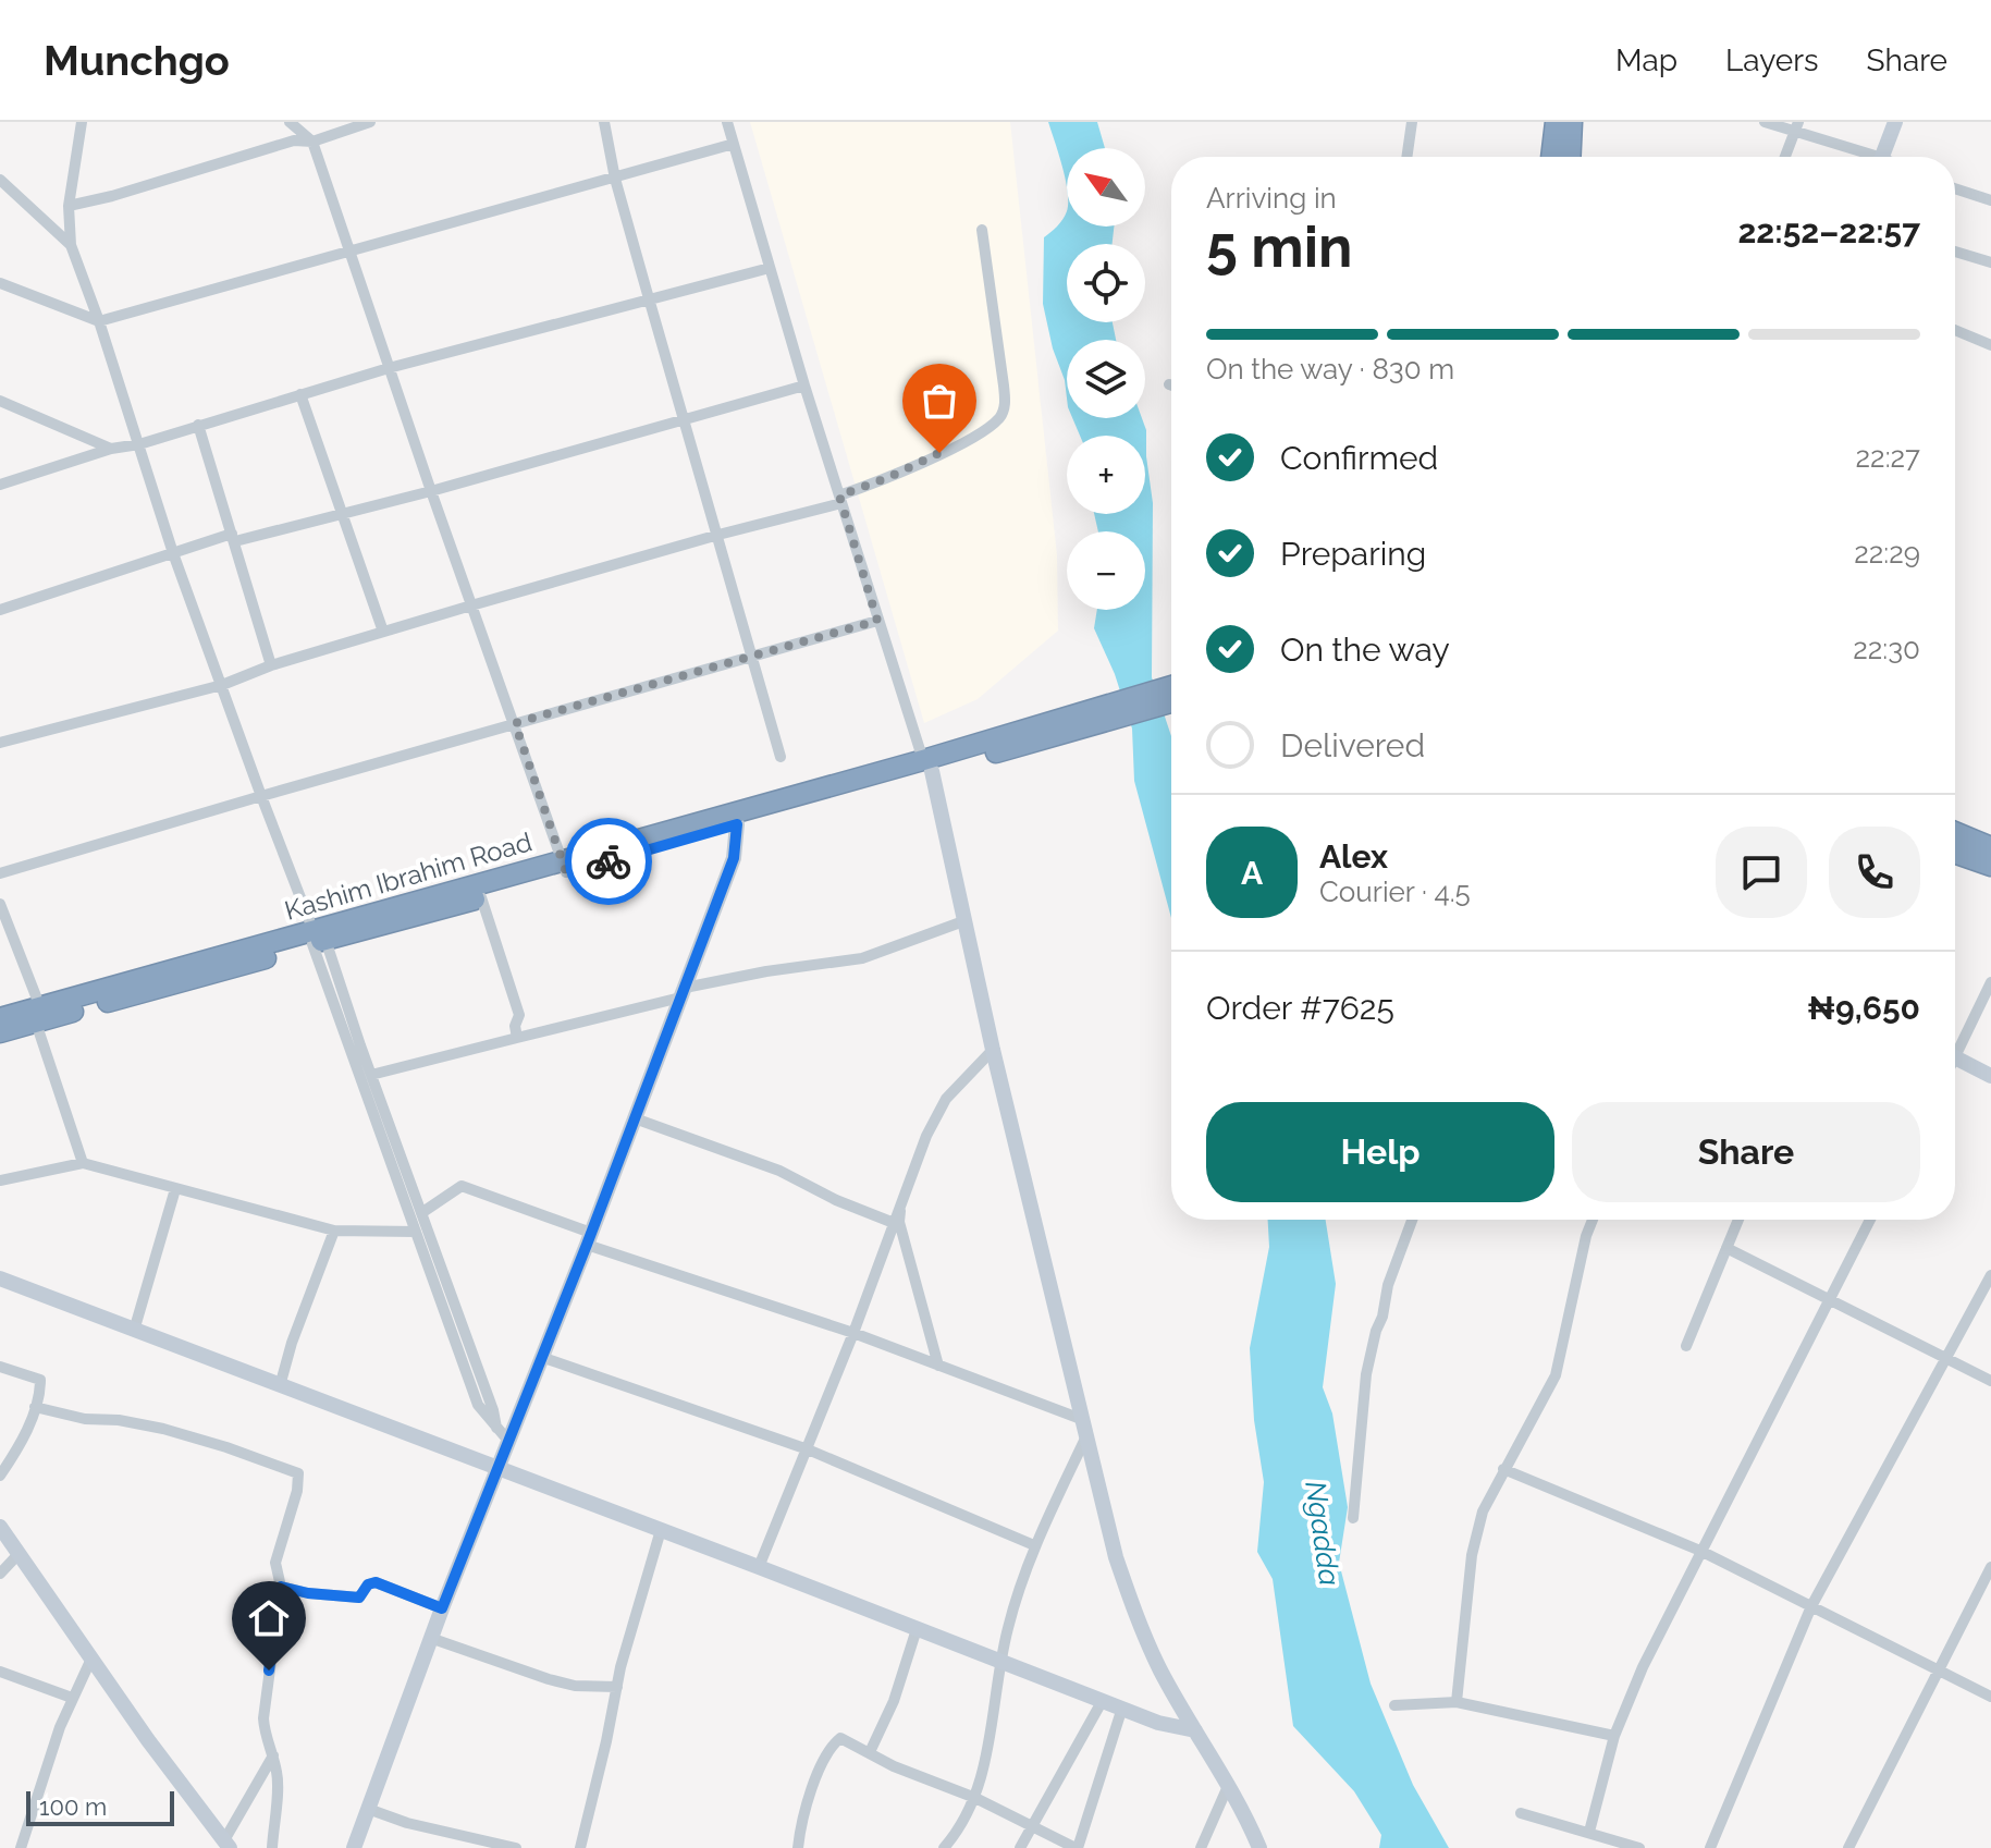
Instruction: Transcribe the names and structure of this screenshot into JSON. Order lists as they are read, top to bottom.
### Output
{
  "streets": {
    "highway": ["Kashim Ibrahim Road"]
  },
  "water": ["Ngadda"],
  "scale_bar": "100 m",
  "north": "top left",
  "page": {
    "header": "Munchgo",
    "nav": ["Map", "Layers", "Share"],
    "map_buttons": ["+", "−"],
    "heading": ["5 min", "Arriving in", "22:52–22:57"],
    "panel": [
      "Alex",
      "Courier · 4.5",
      "Order #7625",
      "₦9,650"
    ],
    "bar": "On the way · 830 m",
    "list": [
      ["Confirmed", "22:27"],
      ["Preparing", "22:29"],
      ["On the way", "22:30"],
      "Delivered"
    ],
    "round": "A",
    "buttons": ["Help", "Share"],
    "scale": "100 m"
  }
}
